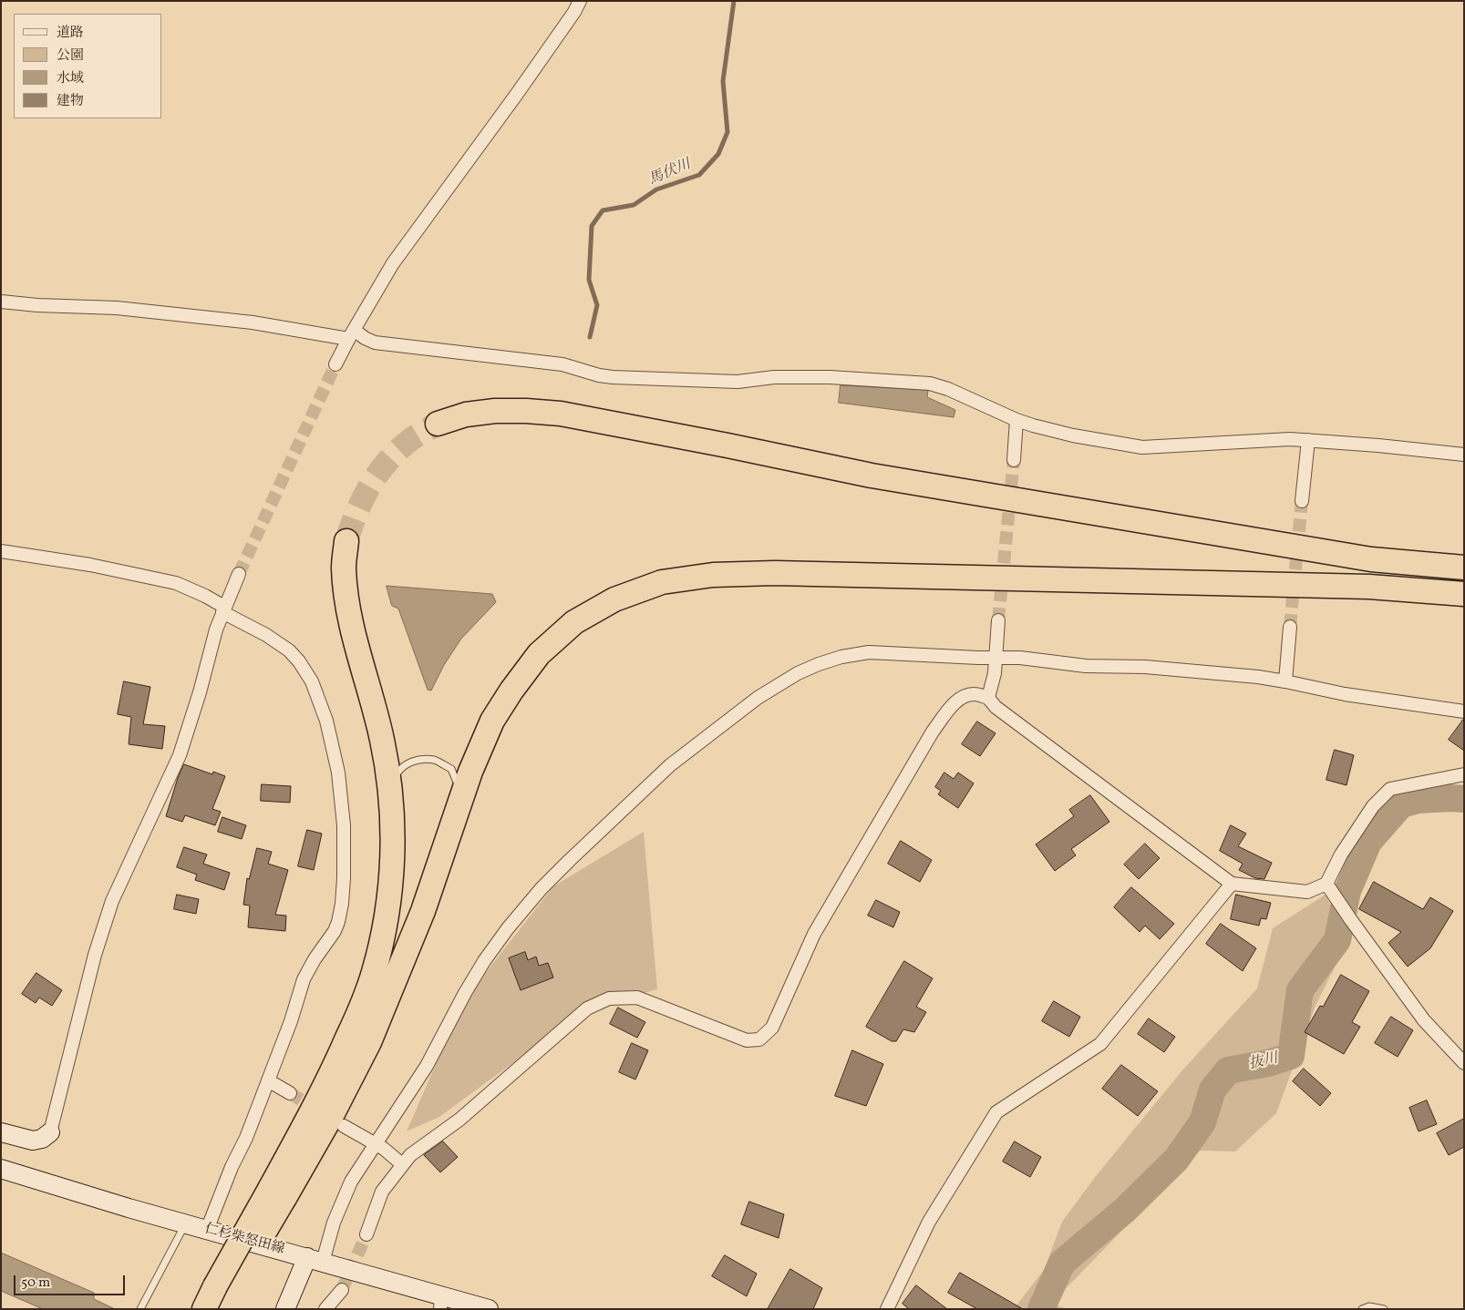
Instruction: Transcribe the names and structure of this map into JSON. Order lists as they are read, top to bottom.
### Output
{
  "streets": {
    "main road": ["仁杉柴怒田線"]
  },
  "water": ["馬伏川", "抜川"],
  "legend": [
    "道路",
    "公園",
    "水域",
    "建物"
  ],
  "scale_bar": "50 m"
}
